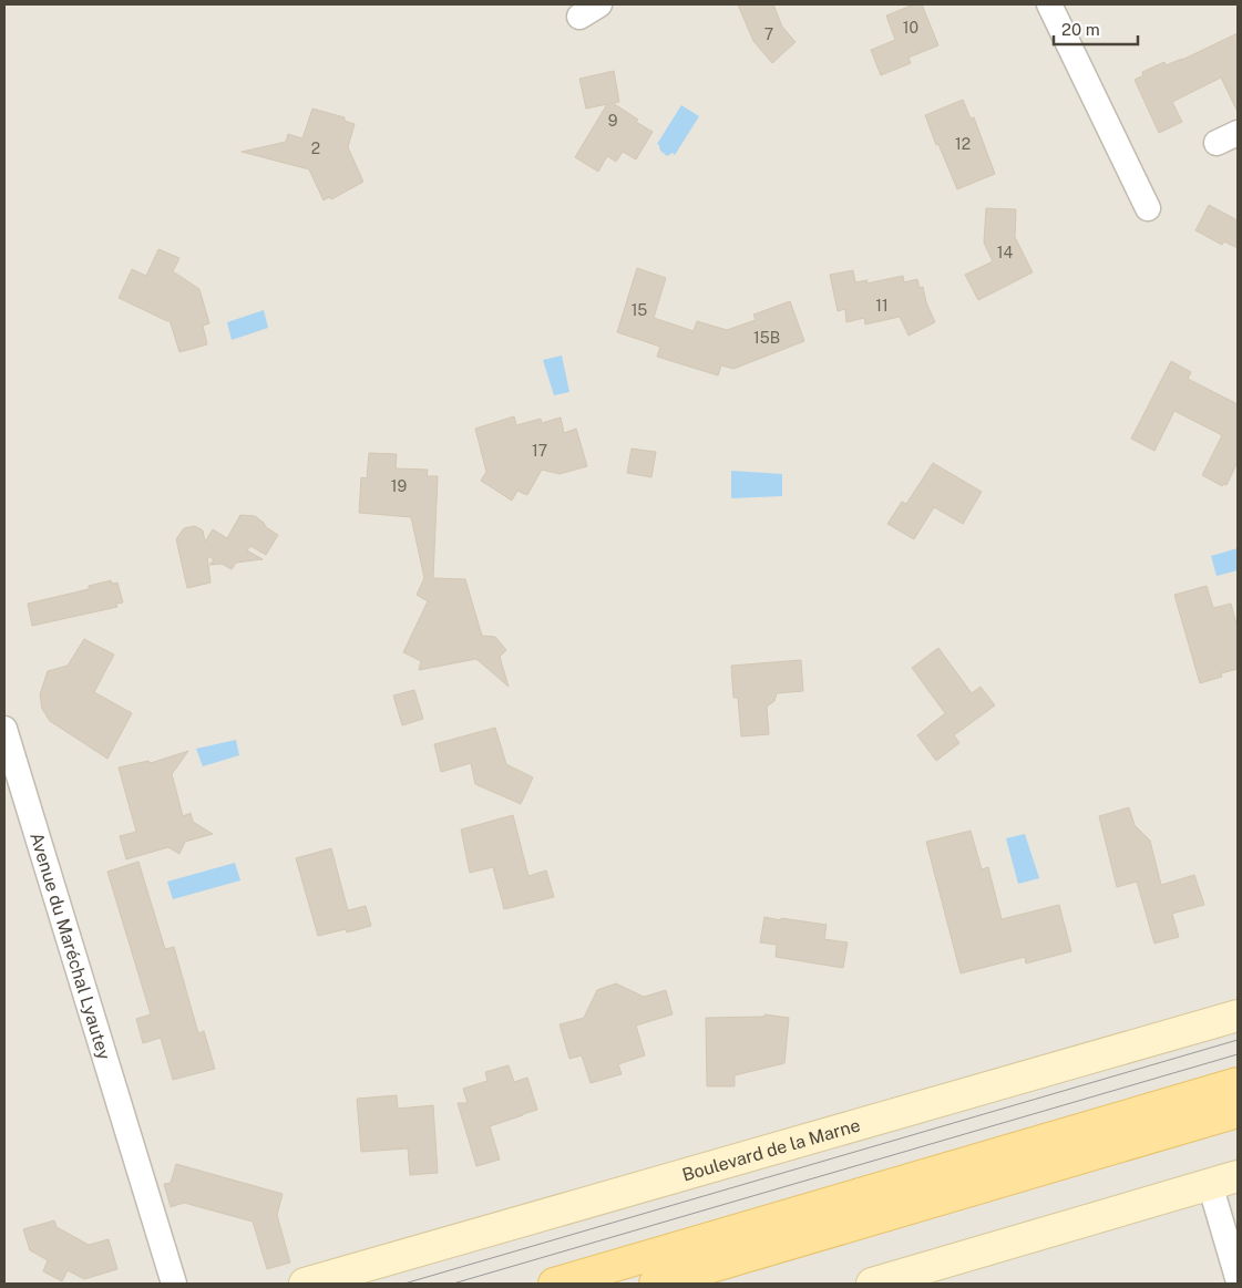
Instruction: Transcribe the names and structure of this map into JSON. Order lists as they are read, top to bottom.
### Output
{
  "streets": {
    "street": ["Avenue du Maréchal Lyautey", "Boulevard de la Marne"]
  },
  "house_numbers": [
    "10",
    "7",
    "9",
    "12",
    "2",
    "14",
    "11",
    "15",
    "15B",
    "17",
    "19"
  ],
  "scale_bar": "20 m"
}
